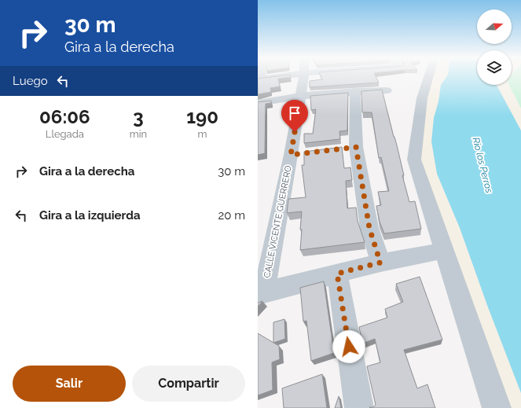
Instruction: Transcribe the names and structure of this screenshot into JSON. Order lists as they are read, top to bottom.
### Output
{
  "streets": {
    "street": ["CALLE VICENTE GUERRERO"]
  },
  "water": ["Rio los Perros"],
  "north": "right",
  "page": {
    "turn": ["30 m", "Gira a la derecha"],
    "then": "Luego",
    "eta": [
      "06:06",
      "Llegada",
      "3",
      "min",
      "190",
      "m"
    ],
    "list": [
      {
        "name": "Gira a la derecha",
        "value": "30 m"
      },
      {
        "name": "Gira a la izquierda",
        "value": "20 m"
      }
    ],
    "buttons": ["Salir", "Compartir"]
  }
}
